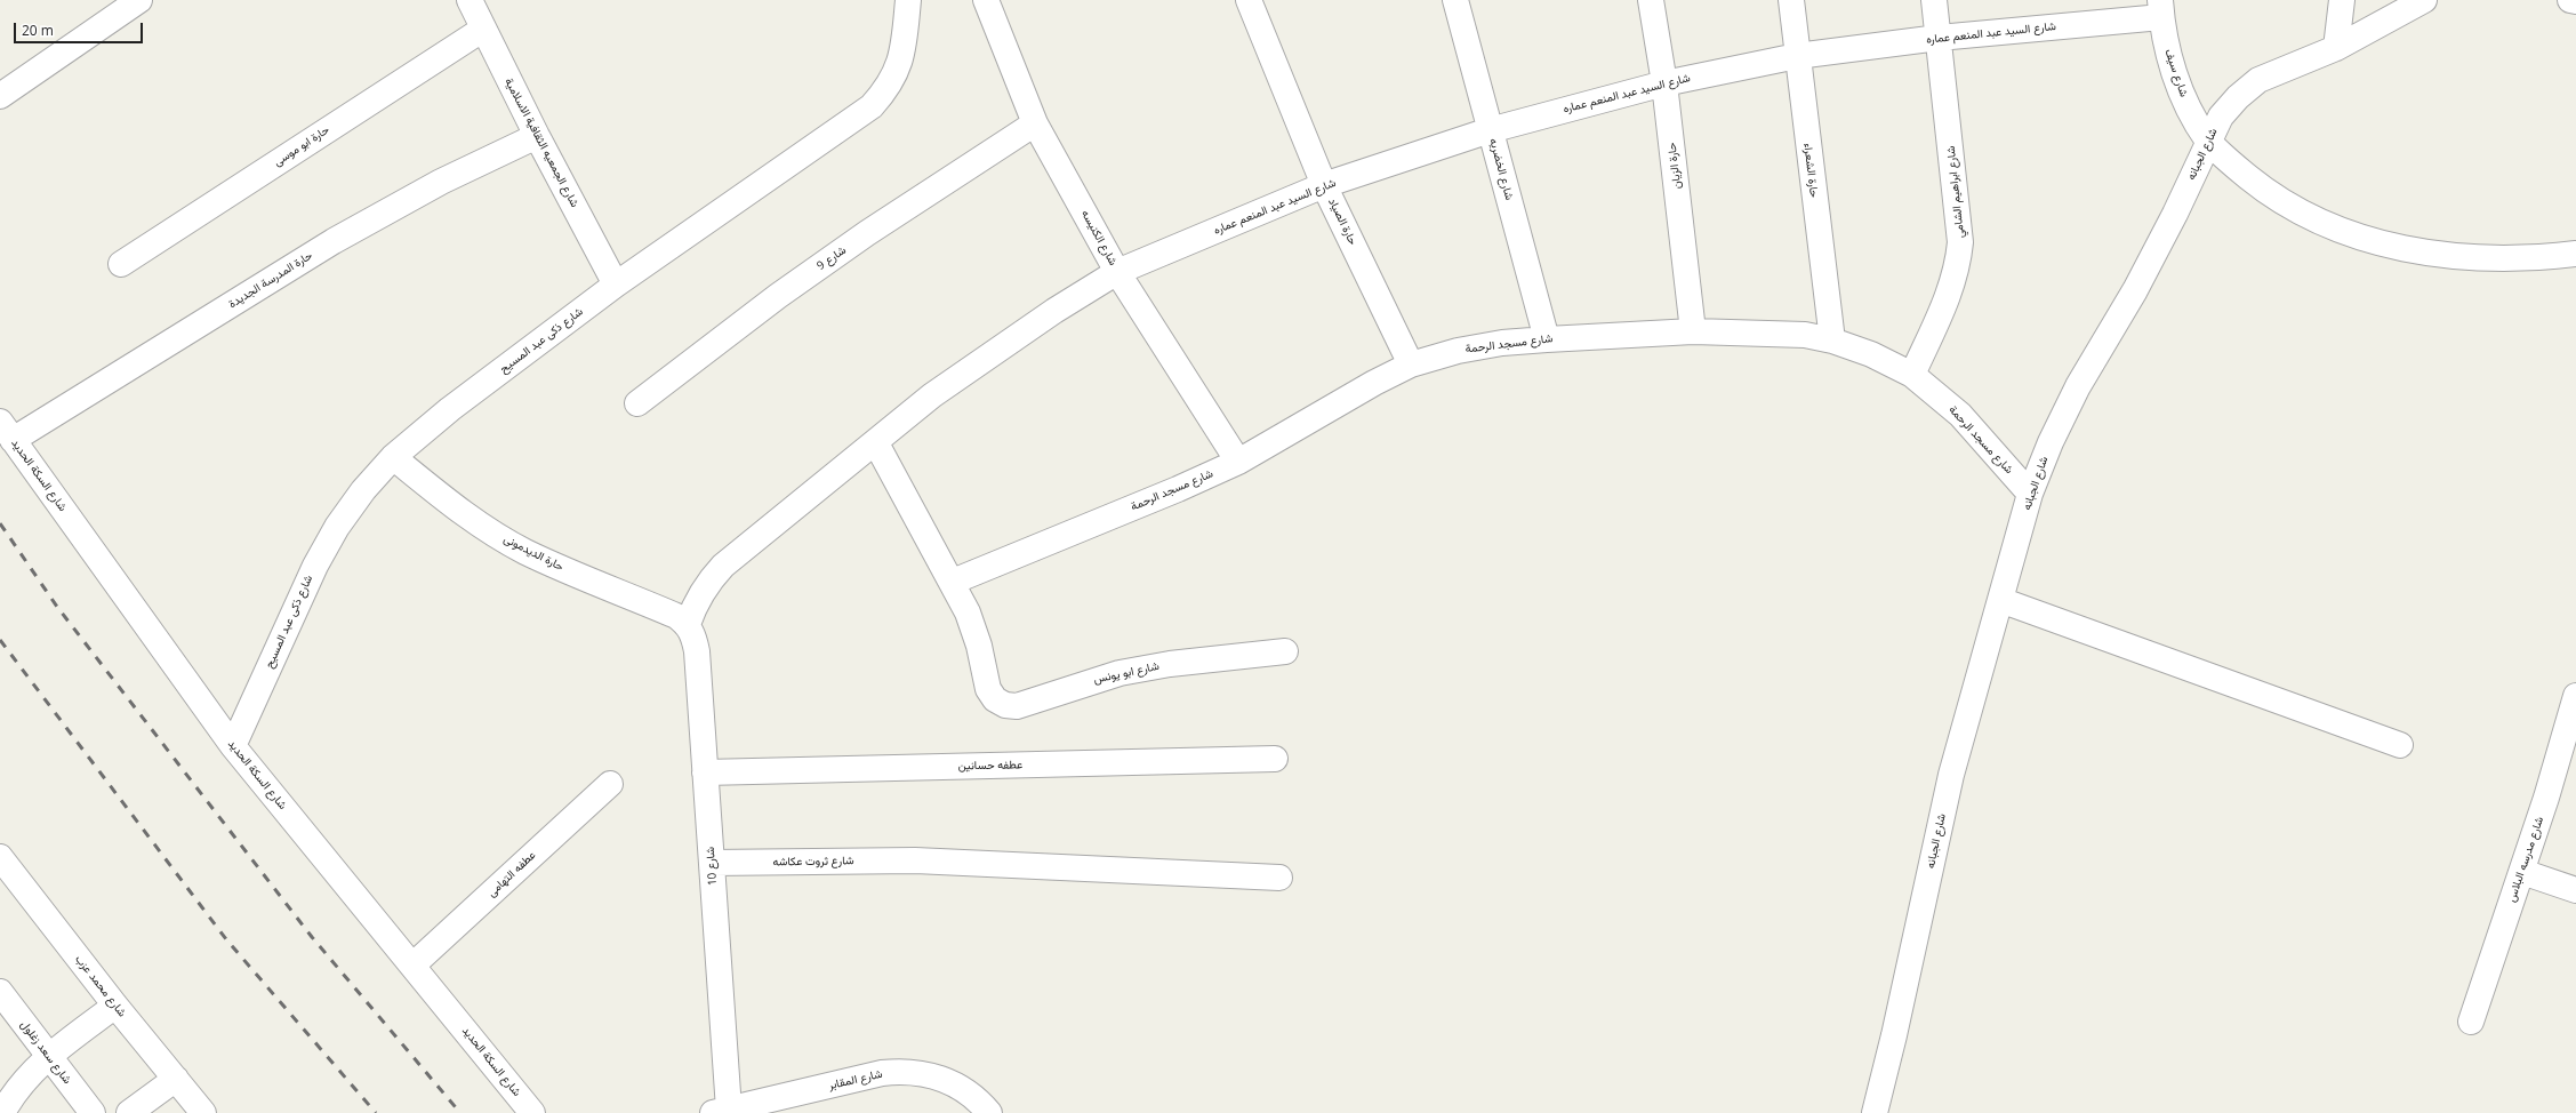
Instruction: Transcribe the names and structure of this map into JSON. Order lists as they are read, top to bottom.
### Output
{
  "streets": {
    "street": [
      "شارع السيد عبد المنعم عماره",
      "شارع سيف",
      "شارع الجمعيه الثقافية الاسلامية",
      "حارة ابو موسى",
      "شارع الجبانه",
      "حارة الزيان",
      "شارع الخضريه",
      "حارة الشعراء",
      "شارع ابراهيم الشامي",
      "حارة الصياد",
      "شارع الكنيسه",
      "شارع 9",
      "حارة المدرسة الجديدة",
      "شارع ذكى عبد المسيح",
      "شارع مسجد الرحمة",
      "شارع السكة الحديد",
      "حارة الديدمونى",
      "شارع ابو يونس",
      "عطفه حسانين",
      "شارع مدرسه البلاس",
      "شارع ثروت عكاشه",
      "شارع 10",
      "عطفه التهامى",
      "شارع محمد عزب",
      "شارع سعد زغلول",
      "شارع المقابر"
    ]
  },
  "crossings": [
    ["شارع السيد عبد المنعم عماره", "شارع سيف"],
    ["شارع السيد عبد المنعم عماره", "حارة الزيان"],
    ["شارع السيد عبد المنعم عماره", "شارع الخضريه"],
    ["شارع السيد عبد المنعم عماره", "حارة الشعراء"],
    ["شارع السيد عبد المنعم عماره", "شارع ابراهيم الشامي"],
    ["شارع السيد عبد المنعم عماره", "حارة الصياد"],
    ["شارع السيد عبد المنعم عماره", "شارع الكنيسه"],
    ["شارع السيد عبد المنعم عماره", "حارة الديدمونى"],
    ["شارع السيد عبد المنعم عماره", "شارع ابو يونس"],
    ["شارع السيد عبد المنعم عماره", "شارع 10"],
    ["شارع سيف", "شارع الجبانه"],
    ["شارع الجمعيه الثقافية الاسلامية", "حارة ابو موسى"],
    ["شارع الجمعيه الثقافية الاسلامية", "حارة المدرسة الجديدة"],
    ["شارع الجمعيه الثقافية الاسلامية", "شارع ذكى عبد المسيح"],
    ["شارع الجبانه", "شارع مسجد الرحمة"],
    ["حارة الزيان", "شارع مسجد الرحمة"],
    ["شارع الخضريه", "شارع مسجد الرحمة"],
    ["حارة الشعراء", "شارع مسجد الرحمة"],
    ["شارع ابراهيم الشامي", "شارع مسجد الرحمة"],
    ["حارة الصياد", "شارع مسجد الرحمة"],
    ["شارع الكنيسه", "شارع 9"],
    ["شارع الكنيسه", "شارع مسجد الرحمة"],
    ["حارة المدرسة الجديدة", "شارع السكة الحديد"],
    ["شارع ذكى عبد المسيح", "شارع السكة الحديد"],
    ["شارع ذكى عبد المسيح", "حارة الديدمونى"],
    ["شارع مسجد الرحمة", "شارع ابو يونس"],
    ["شارع السكة الحديد", "عطفه التهامى"],
    ["حارة الديدمونى", "شارع 10"],
    ["عطفه حسانين", "شارع 10"],
    ["شارع ثروت عكاشه", "شارع 10"],
    ["شارع 10", "شارع المقابر"]
  ],
  "scale_bar": "20 m"
}
